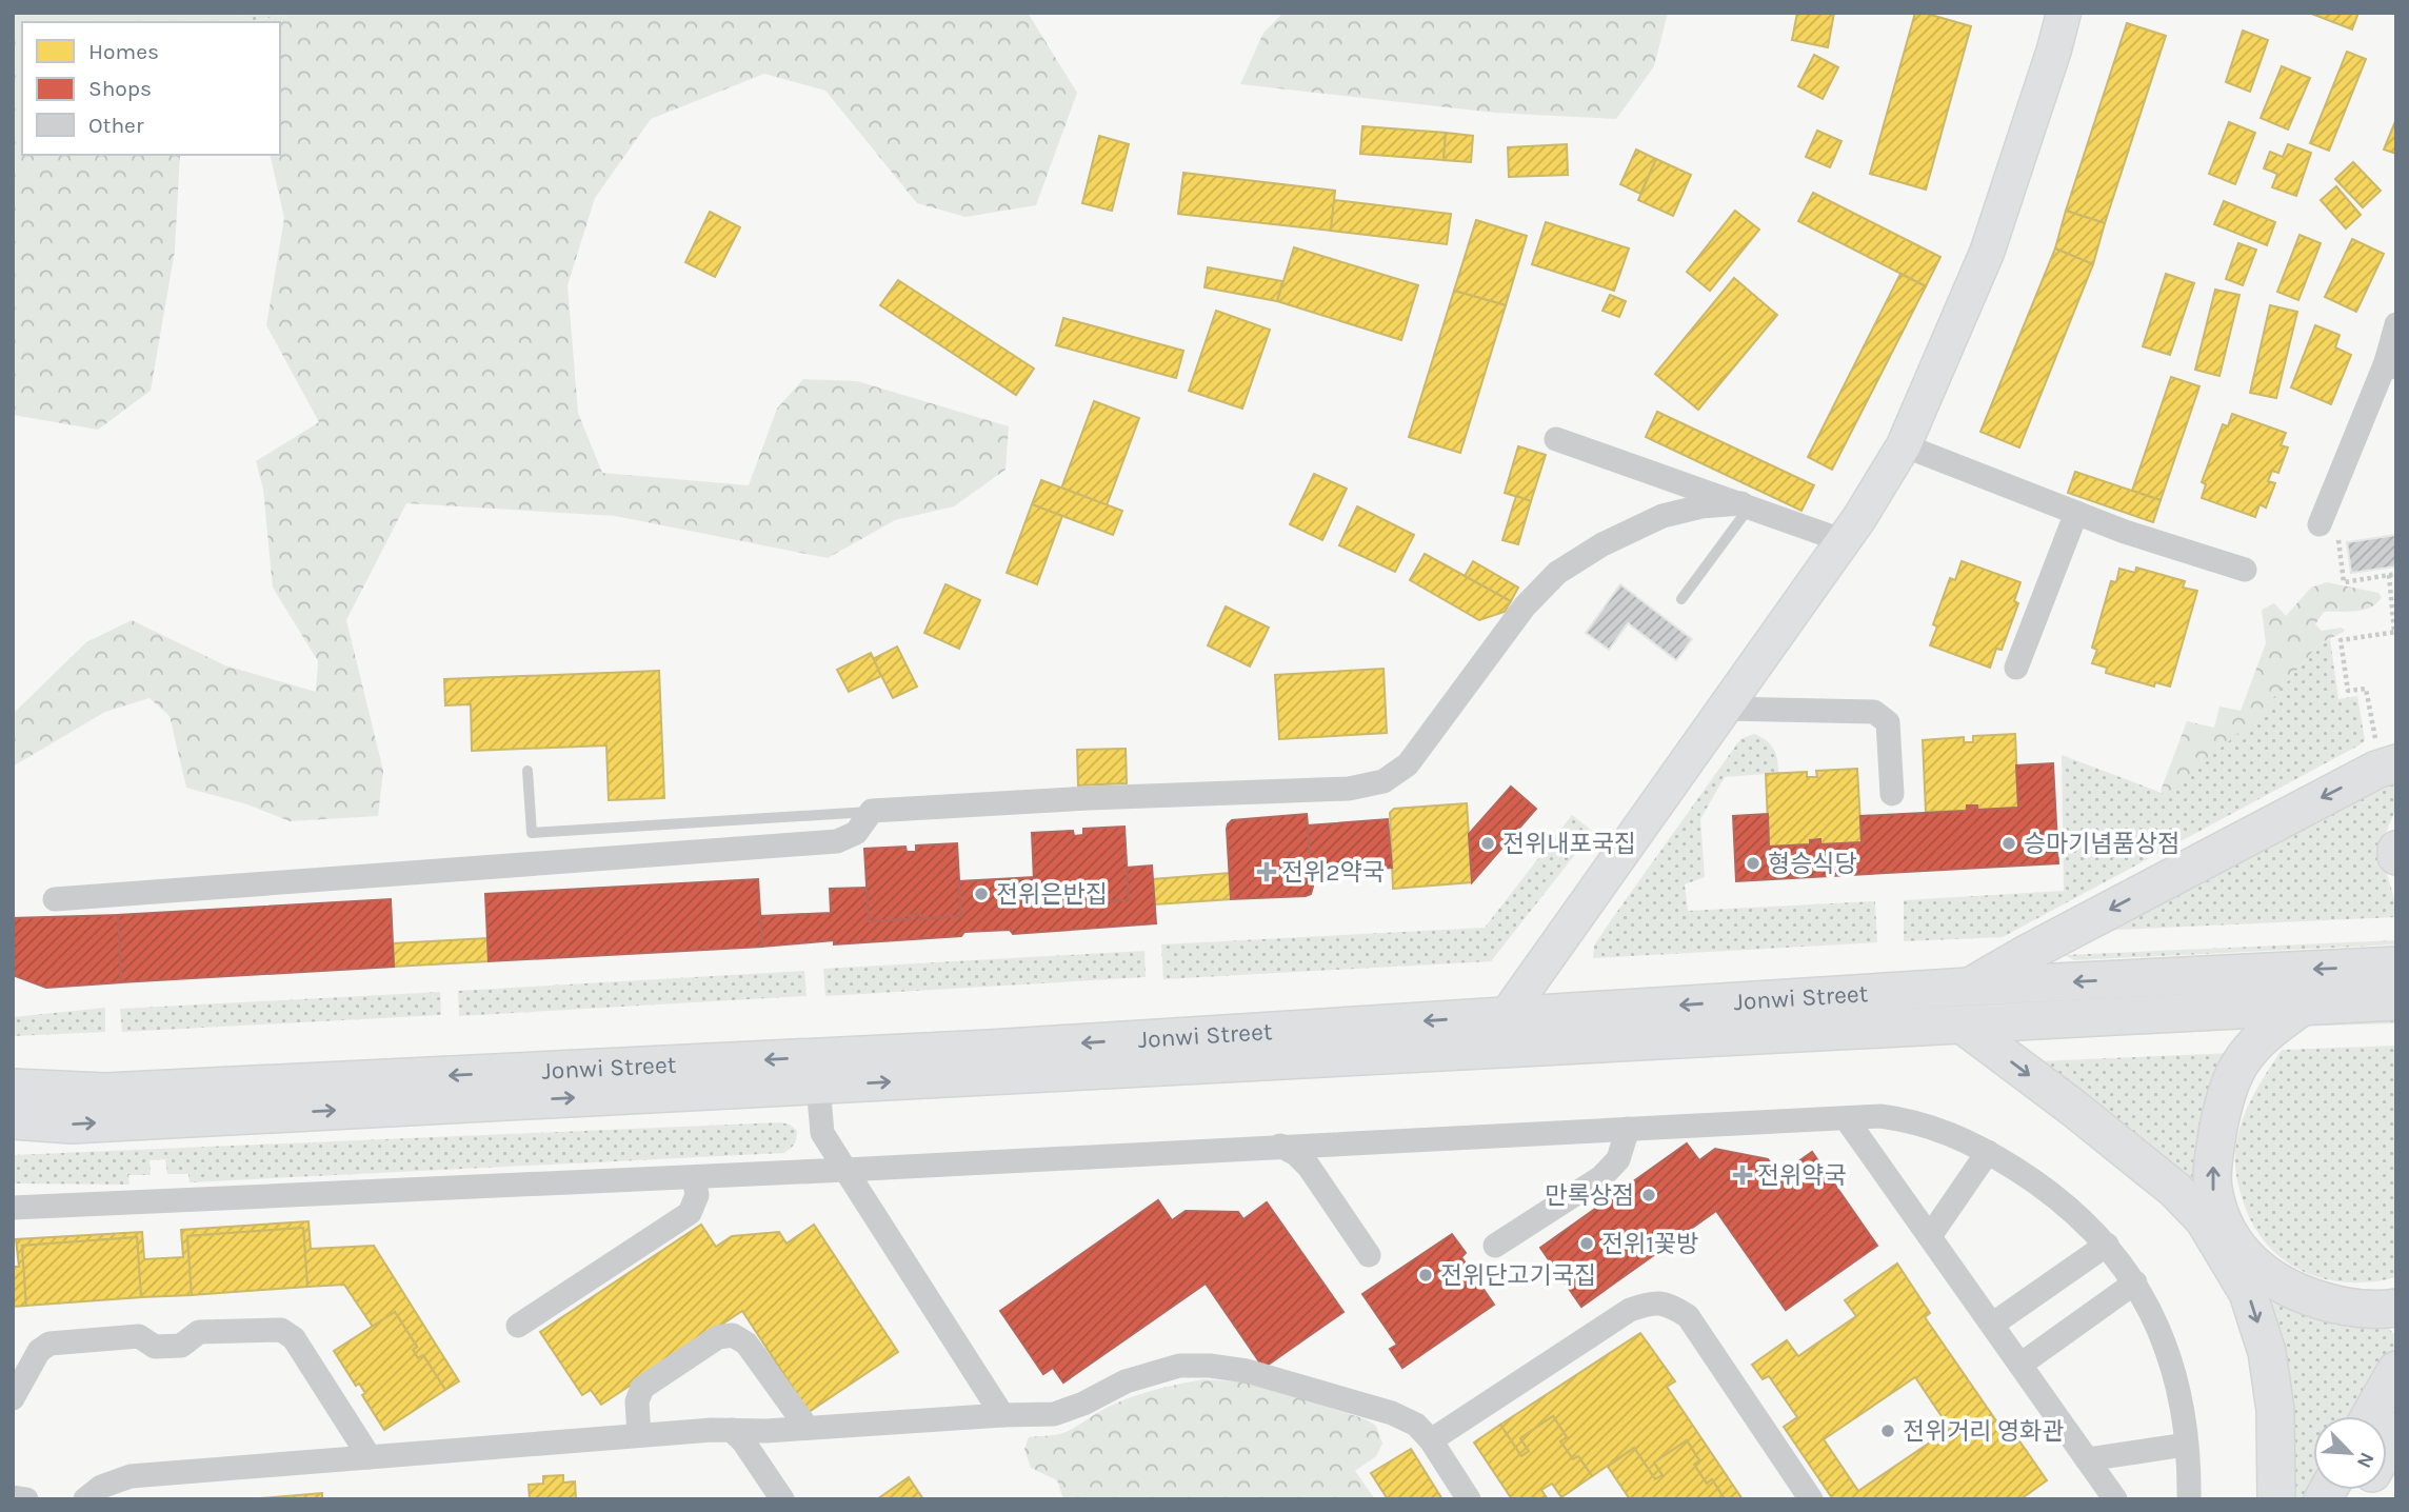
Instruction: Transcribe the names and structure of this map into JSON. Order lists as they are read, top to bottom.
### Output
{
  "streets": {
    "main road": ["Jonwi Street"]
  },
  "places": {
    "other": [
      "전위내포국집",
      "승마기념품상점",
      "형승식당",
      "전위은반집",
      "만록상점",
      "전위1꽃방",
      "전위단고기국집",
      "전위거리 영화관"
    ],
    "health": ["전위2약국", "전위약국"]
  },
  "legend": ["Homes", "Shops", "Other"],
  "north": "bottom right"
}
